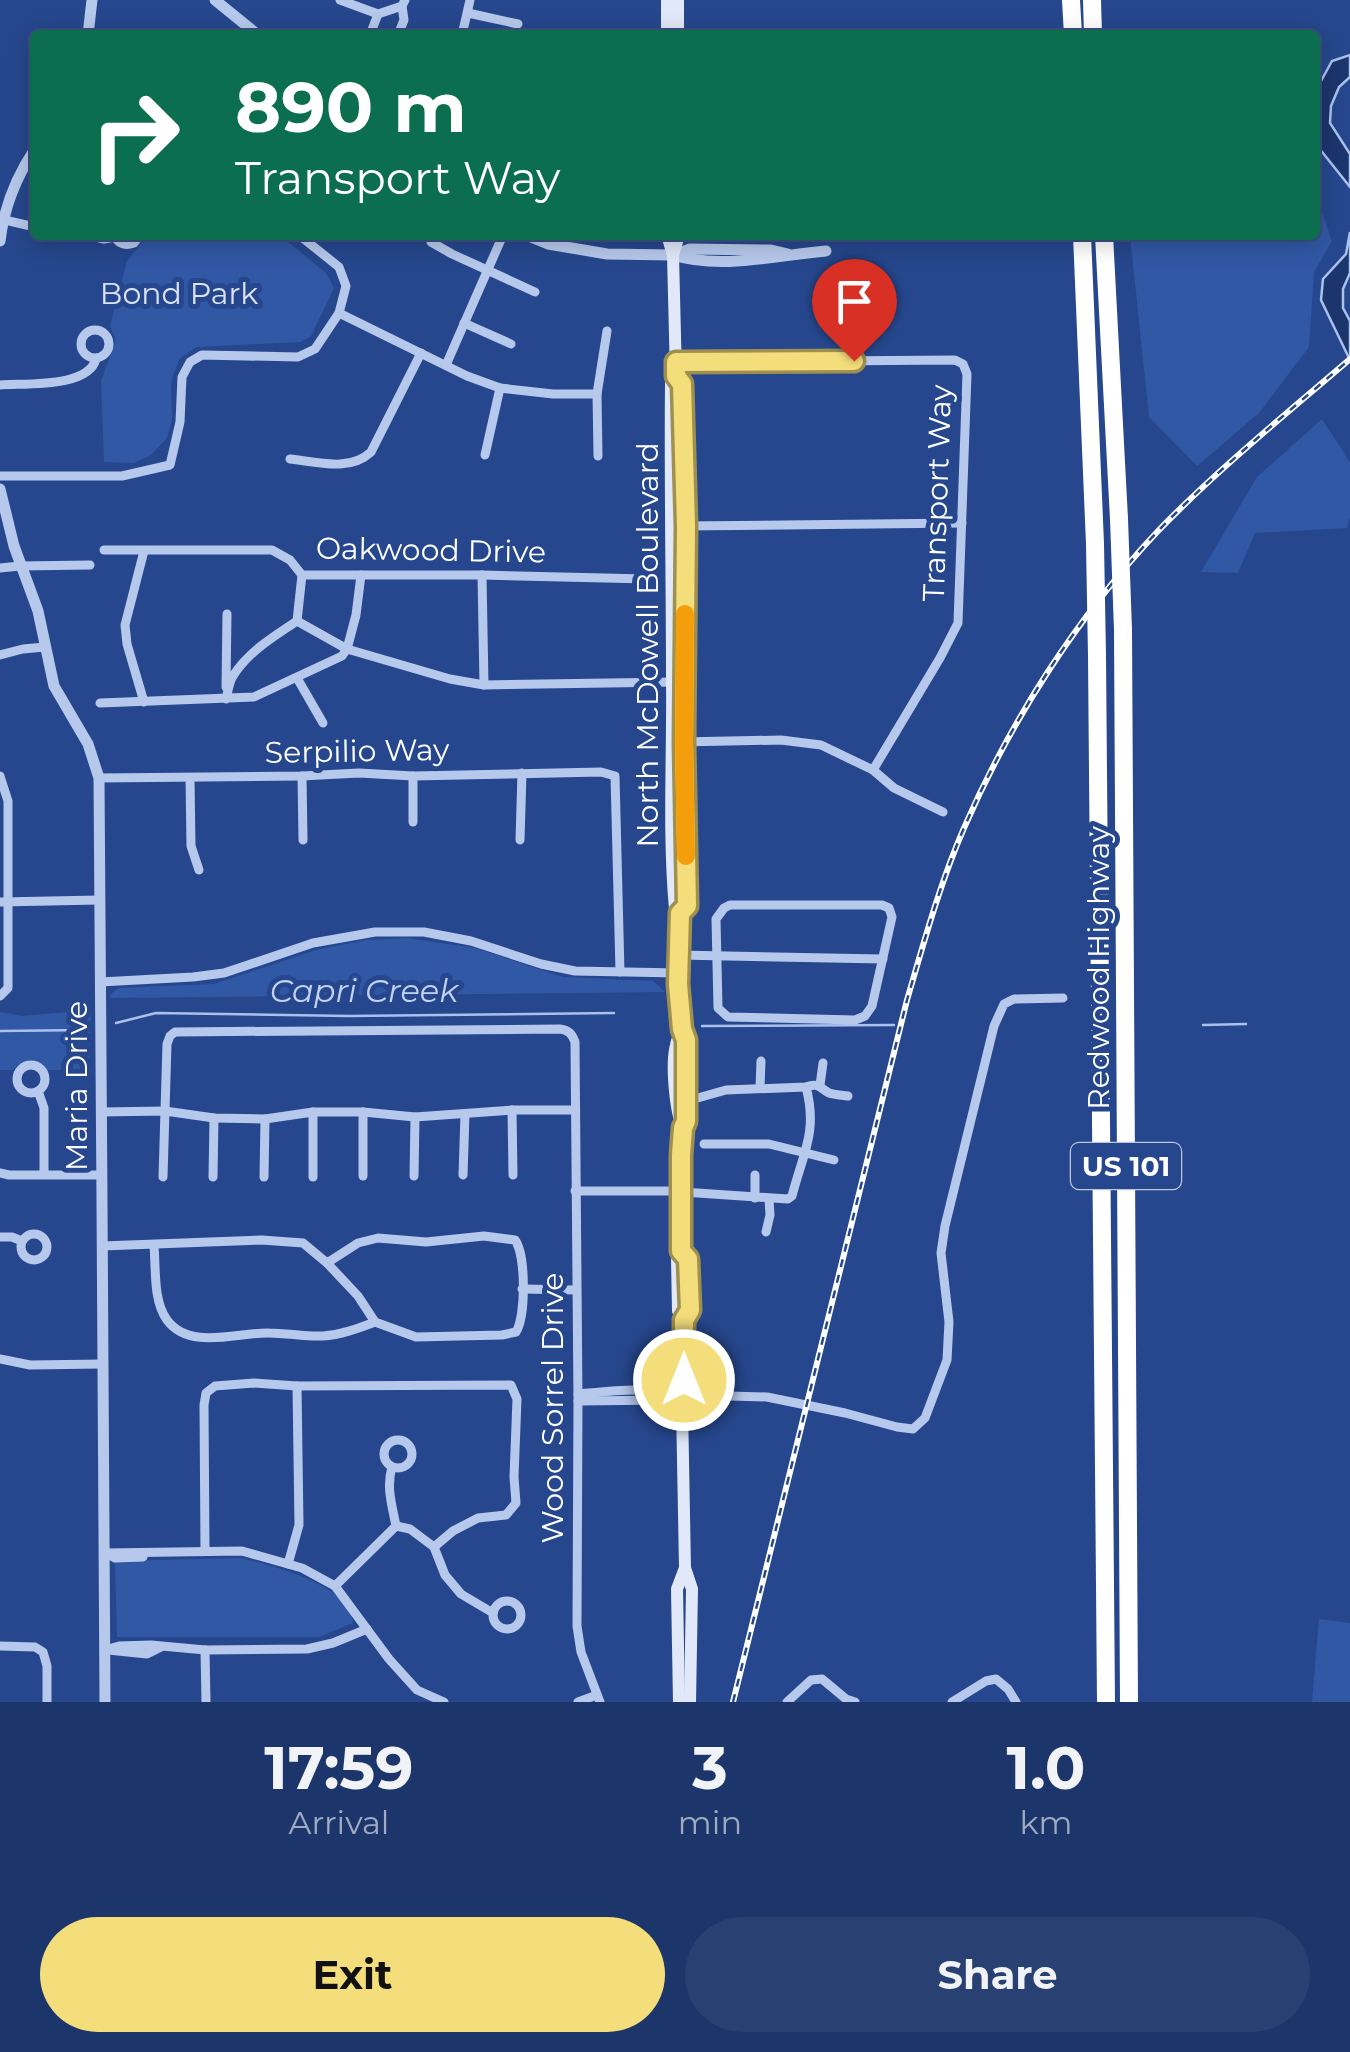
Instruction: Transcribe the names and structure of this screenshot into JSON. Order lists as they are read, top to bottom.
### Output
{
  "streets": {
    "highway": ["Redwood Highway", "US 101"],
    "main road": ["North McDowell Boulevard"],
    "street": [
      "Transport Way",
      "Oakwood Drive",
      "Serpilio Way",
      "Maria Drive",
      "Wood Sorrel Drive"
    ]
  },
  "crossings": [
    ["Transport Way", "North McDowell Boulevard"],
    ["Serpilio Way", "Maria Drive"]
  ],
  "water": ["Capri Creek"],
  "parks": ["Bond Park"],
  "page": {
    "turn": ["890 m", "Transport Way"],
    "eta": [
      "17:59",
      "Arrival",
      "3",
      "min",
      "1.0",
      "km"
    ],
    "buttons": ["Exit", "Share"]
  }
}
